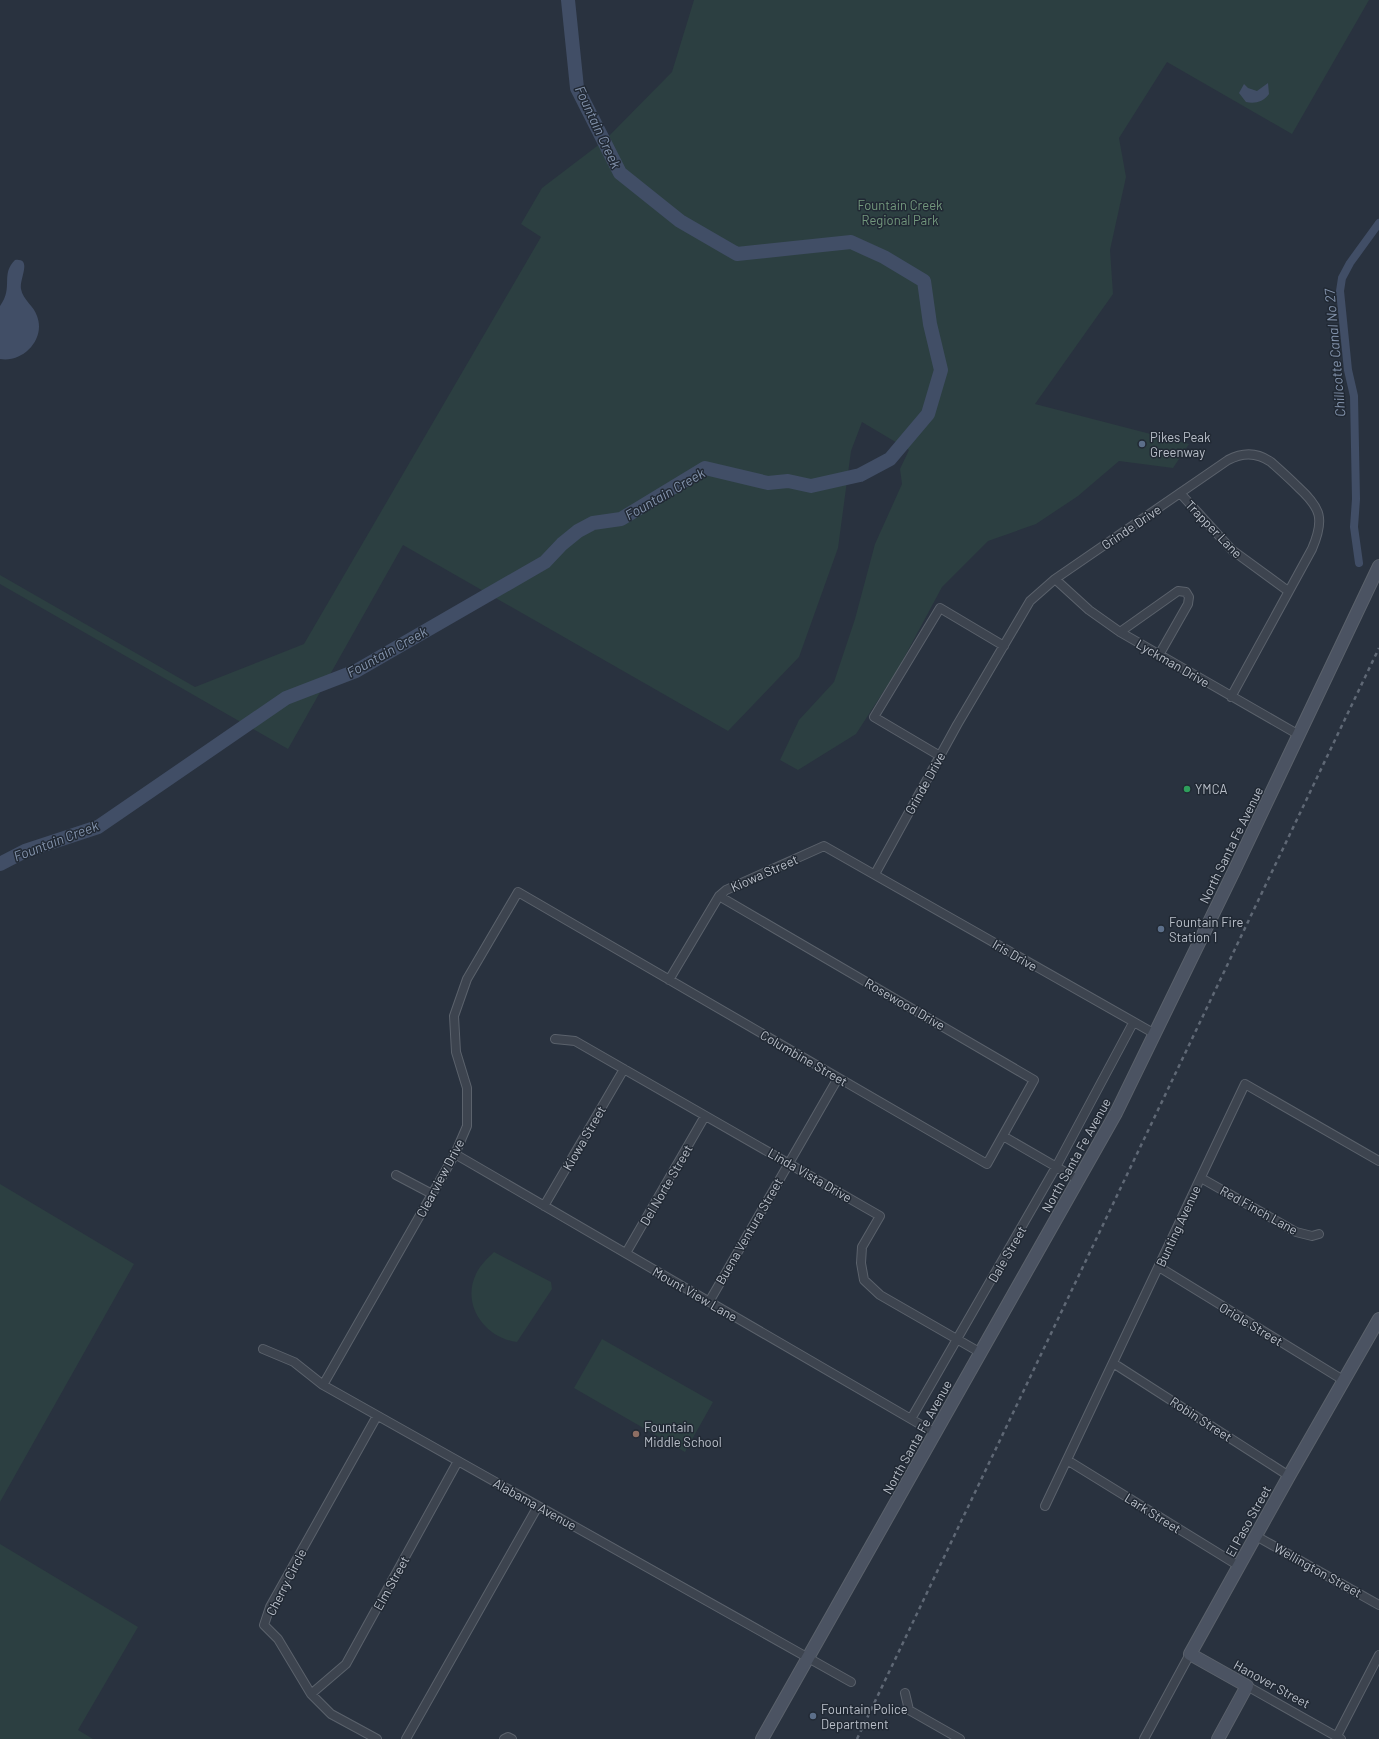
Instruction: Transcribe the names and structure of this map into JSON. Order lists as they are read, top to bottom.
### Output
{
  "streets": {
    "main road": ["North Santa Fe Avenue", "El Paso Street", "Hanover Street"],
    "street": [
      "Grinde Drive",
      "Trapper Lane",
      "Lyckman Drive",
      "Kiowa Street",
      "Iris Drive",
      "Rosewood Drive",
      "Columbine Street",
      "Linda Vista Drive",
      "Clearview Drive",
      "Del Norte Street",
      "Red Finch Lane",
      "Bunting Avenue",
      "Buena Ventura Street",
      "Dale Street",
      "Mount View Lane",
      "Oriole Street",
      "Robin Street",
      "Alabama Avenue",
      "Lark Street",
      "Wellington Street",
      "Cherry Circle",
      "Elm Street"
    ]
  },
  "crossings": [
    ["Grinde Drive", "Trapper Lane"],
    ["Grinde Drive", "Lyckman Drive"],
    ["Grinde Drive", "Kiowa Street"],
    ["Grinde Drive", "Iris Drive"],
    ["Lyckman Drive", "North Santa Fe Avenue"],
    ["North Santa Fe Avenue", "Iris Drive"],
    ["North Santa Fe Avenue", "Linda Vista Drive"],
    ["North Santa Fe Avenue", "Mount View Lane"],
    ["North Santa Fe Avenue", "Alabama Avenue"],
    ["Kiowa Street", "Iris Drive"],
    ["Kiowa Street", "Rosewood Drive"],
    ["Kiowa Street", "Columbine Street"],
    ["Kiowa Street", "Linda Vista Drive"],
    ["Kiowa Street", "Mount View Lane"],
    ["Iris Drive", "Dale Street"],
    ["Rosewood Drive", "Columbine Street"],
    ["Columbine Street", "Clearview Drive"],
    ["Columbine Street", "Buena Ventura Street"],
    ["Linda Vista Drive", "Del Norte Street"],
    ["Linda Vista Drive", "Buena Ventura Street"],
    ["Linda Vista Drive", "Dale Street"],
    ["Clearview Drive", "Mount View Lane"],
    ["Clearview Drive", "Alabama Avenue"],
    ["Del Norte Street", "Mount View Lane"],
    ["Red Finch Lane", "Bunting Avenue"],
    ["Bunting Avenue", "Oriole Street"],
    ["Bunting Avenue", "Robin Street"],
    ["Bunting Avenue", "Lark Street"],
    ["Buena Ventura Street", "Mount View Lane"],
    ["Dale Street", "Mount View Lane"],
    ["Oriole Street", "El Paso Street"],
    ["Robin Street", "El Paso Street"],
    ["Alabama Avenue", "Cherry Circle"],
    ["Alabama Avenue", "Elm Street"],
    ["Lark Street", "El Paso Street"],
    ["El Paso Street", "Wellington Street"],
    ["El Paso Street", "Hanover Street"],
    ["Cherry Circle", "Elm Street"]
  ],
  "water": ["Fountain Creek", "Chillcotte Canal No 27"],
  "parks": ["Fountain Creek Regional Park"],
  "places": [
    "Pikes Peak Greenway",
    "YMCA",
    "Fountain Fire Station 1",
    "Fountain Middle School",
    "Fountain Police Department"
  ]
}
